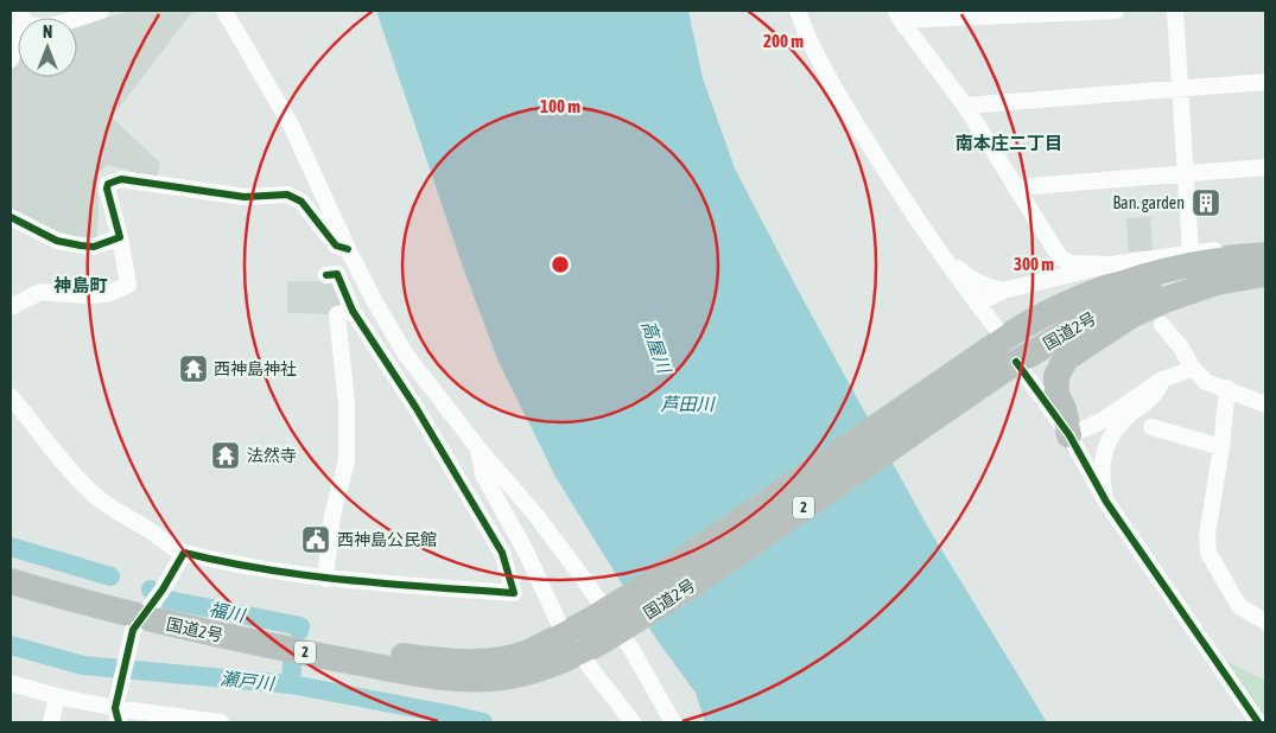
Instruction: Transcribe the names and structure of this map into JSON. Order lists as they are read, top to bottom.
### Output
{
  "streets": {
    "highway": ["国道2号", "2"]
  },
  "districts": ["南本庄二丁目", "神島町"],
  "water": [
    "高屋川",
    "芦田川",
    "福川",
    "瀬戸川"
  ],
  "places": {
    "building": ["Ban. garden"],
    "temple": ["西神島神社", "法然寺"],
    "public building": ["西神島公民館"]
  },
  "north": "top",
  "rings": ["200 m", "100 m", "300 m"]
}
